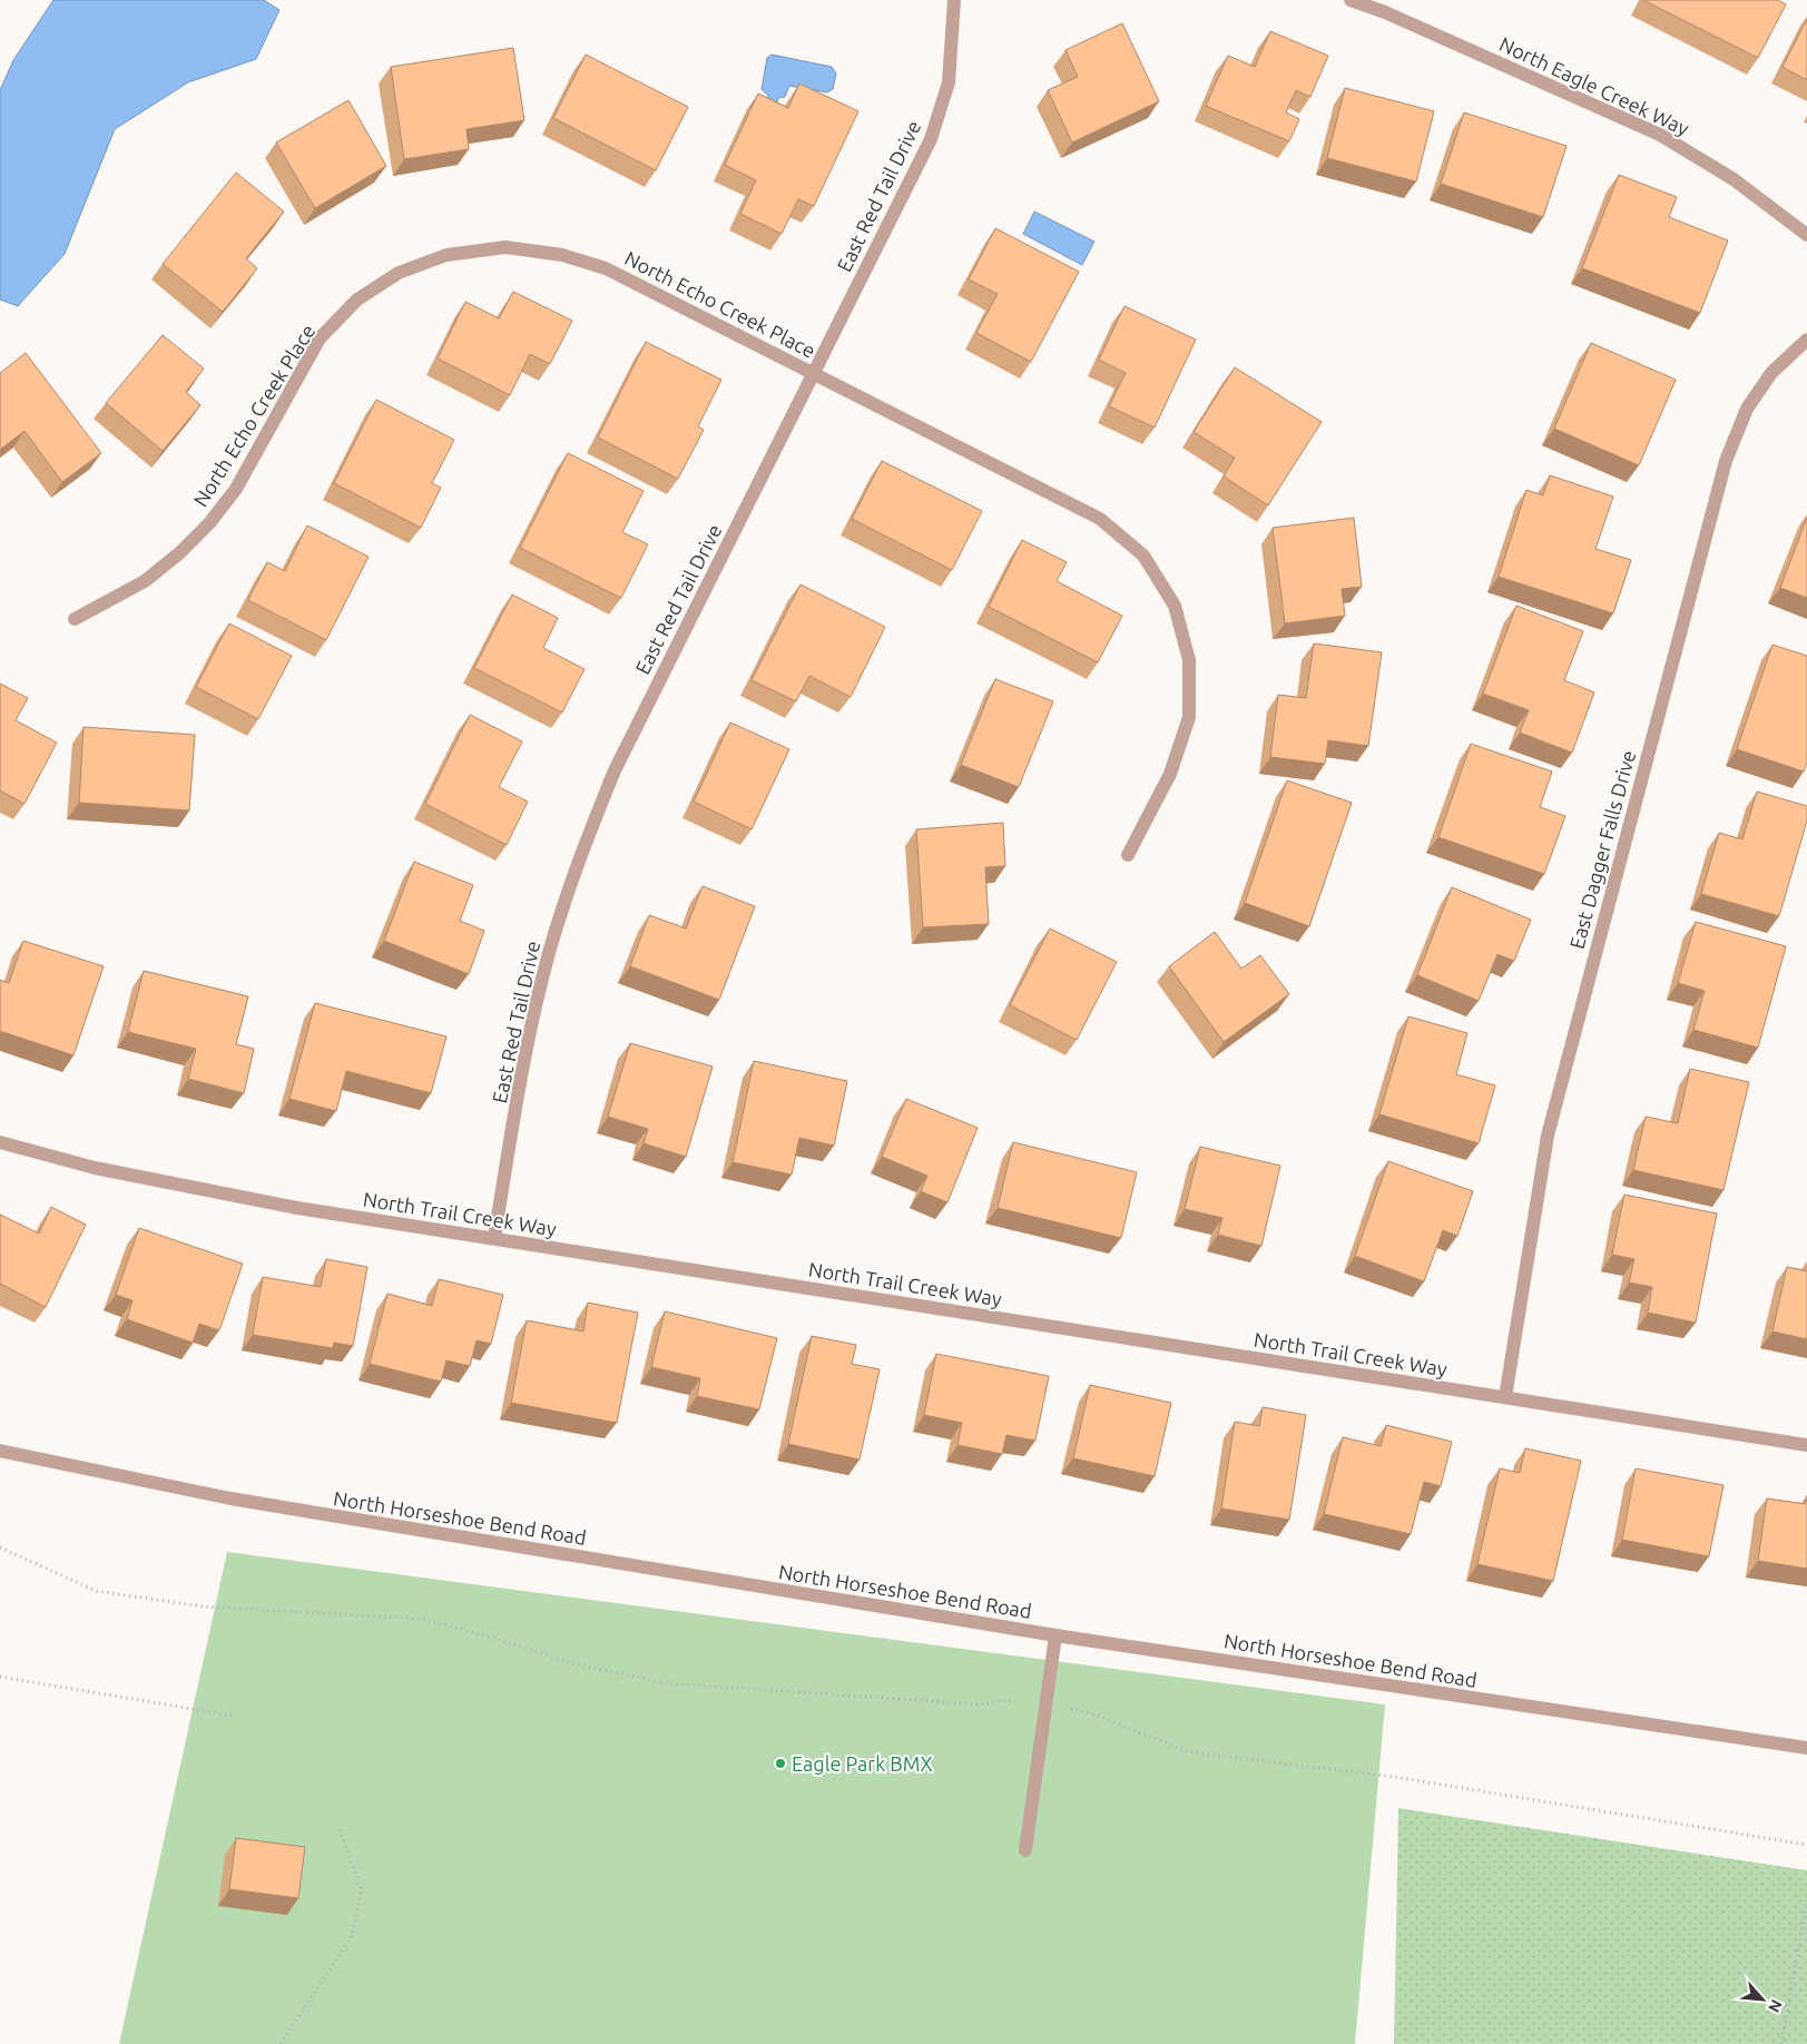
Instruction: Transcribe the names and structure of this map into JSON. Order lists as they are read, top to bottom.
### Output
{
  "streets": {
    "street": [
      "North Eagle Creek Way",
      "East Red Tail Drive",
      "North Echo Creek Place",
      "East Dagger Falls Drive",
      "North Trail Creek Way",
      "North Horseshoe Bend Road"
    ]
  },
  "crossings": [
    ["East Red Tail Drive", "North Echo Creek Place"],
    ["East Red Tail Drive", "North Trail Creek Way"],
    ["East Dagger Falls Drive", "North Trail Creek Way"]
  ],
  "places": ["Eagle Park BMX"],
  "north": "bottom right"
}
